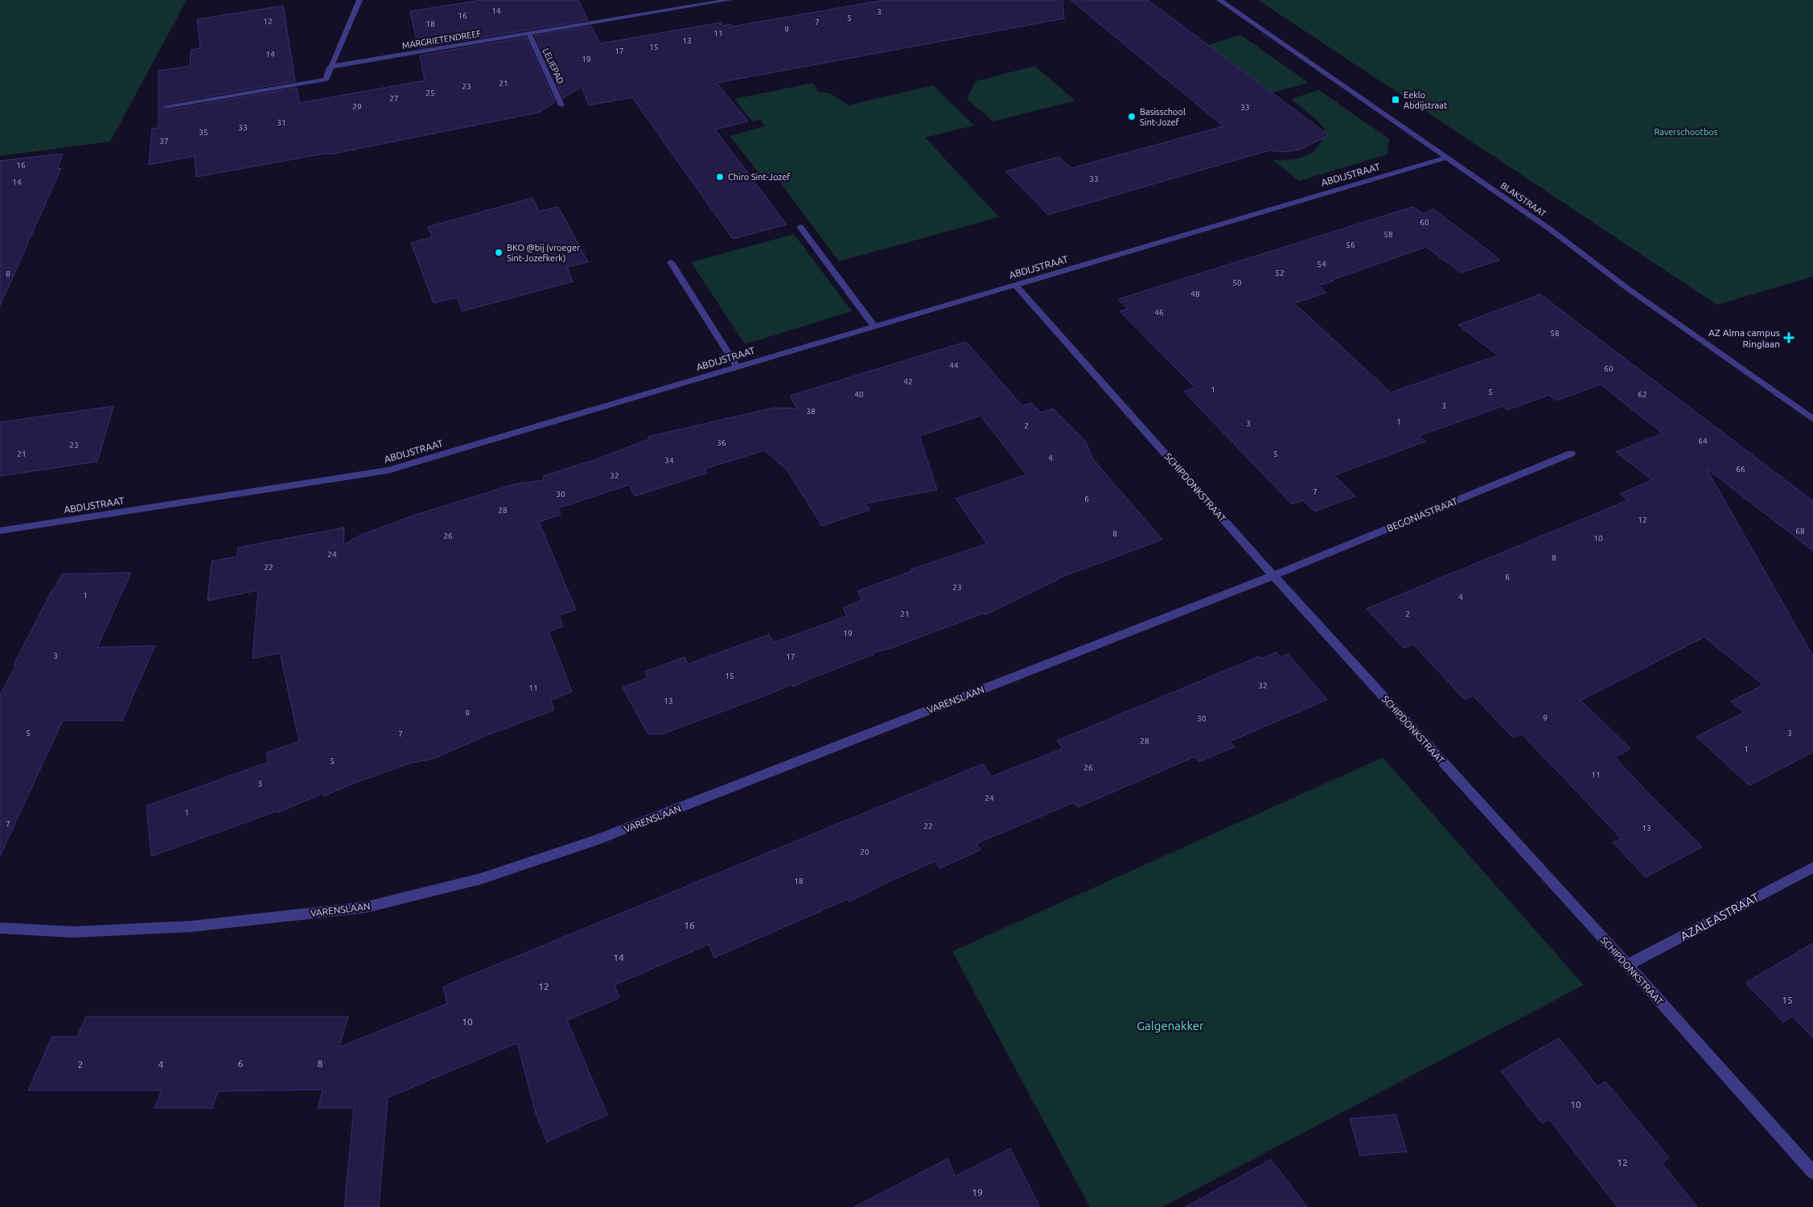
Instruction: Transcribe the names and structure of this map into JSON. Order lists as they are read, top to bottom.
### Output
{
  "streets": {
    "street": [
      "MARGRIETENDREEF",
      "LELIEPAD",
      "ABDIJSTRAAT",
      "BLAKSTRAAT",
      "SCHIPDONKSTRAAT",
      "BEGONIASTRAAT",
      "VARENSLAAN",
      "AZALEASTRAAT"
    ]
  },
  "crossings": [
    ["MARGRIETENDREEF", "LELIEPAD"],
    ["ABDIJSTRAAT", "BLAKSTRAAT"],
    ["ABDIJSTRAAT", "SCHIPDONKSTRAAT"],
    ["SCHIPDONKSTRAAT", "BEGONIASTRAAT"],
    ["SCHIPDONKSTRAAT", "VARENSLAAN"],
    ["SCHIPDONKSTRAAT", "AZALEASTRAAT"],
    ["BEGONIASTRAAT", "VARENSLAAN"]
  ],
  "parks": ["Raverschootbos", "Galgenakker"],
  "places": {
    "transit": ["Eeklo Abdijstraat"],
    "other": ["Basisschool Sint-Jozef", "Chiro Sint-Jozef", "BKO @bij (vroeger Sint-Jozefkerk)"],
    "health": ["AZ Alma campus Ringlaan"]
  },
  "house_numbers": [
    "14",
    "3",
    "16",
    "5",
    "12",
    "7",
    "18",
    "9",
    "11",
    "13",
    "15",
    "17",
    "14",
    "19",
    "21",
    "23",
    "25",
    "27",
    "29",
    "33",
    "31",
    "33",
    "35",
    "37",
    "16",
    "33",
    "14",
    "60",
    "58",
    "56",
    "54",
    "52",
    "8",
    "50",
    "48",
    "46",
    "58",
    "44",
    "60",
    "42",
    "1",
    "5",
    "40",
    "62",
    "3",
    "38",
    "1",
    "3",
    "2",
    "64",
    "36",
    "23",
    "21",
    "5",
    "4",
    "34",
    "66",
    "32",
    "7",
    "30",
    "6",
    "28",
    "12",
    "68",
    "8",
    "26",
    "10",
    "24",
    "8",
    "22",
    "6",
    "23",
    "1",
    "4",
    "21",
    "2",
    "19",
    "3",
    "17",
    "15",
    "32",
    "11",
    "13",
    "9",
    "9",
    "30",
    "5",
    "3",
    "7",
    "28",
    "1",
    "5",
    "26",
    "11",
    "3",
    "24",
    "1",
    "7",
    "22",
    "13",
    "20",
    "18",
    "16",
    "14",
    "12",
    "15",
    "10",
    "6",
    "8",
    "2",
    "4",
    "10",
    "12",
    "19"
  ]
}
